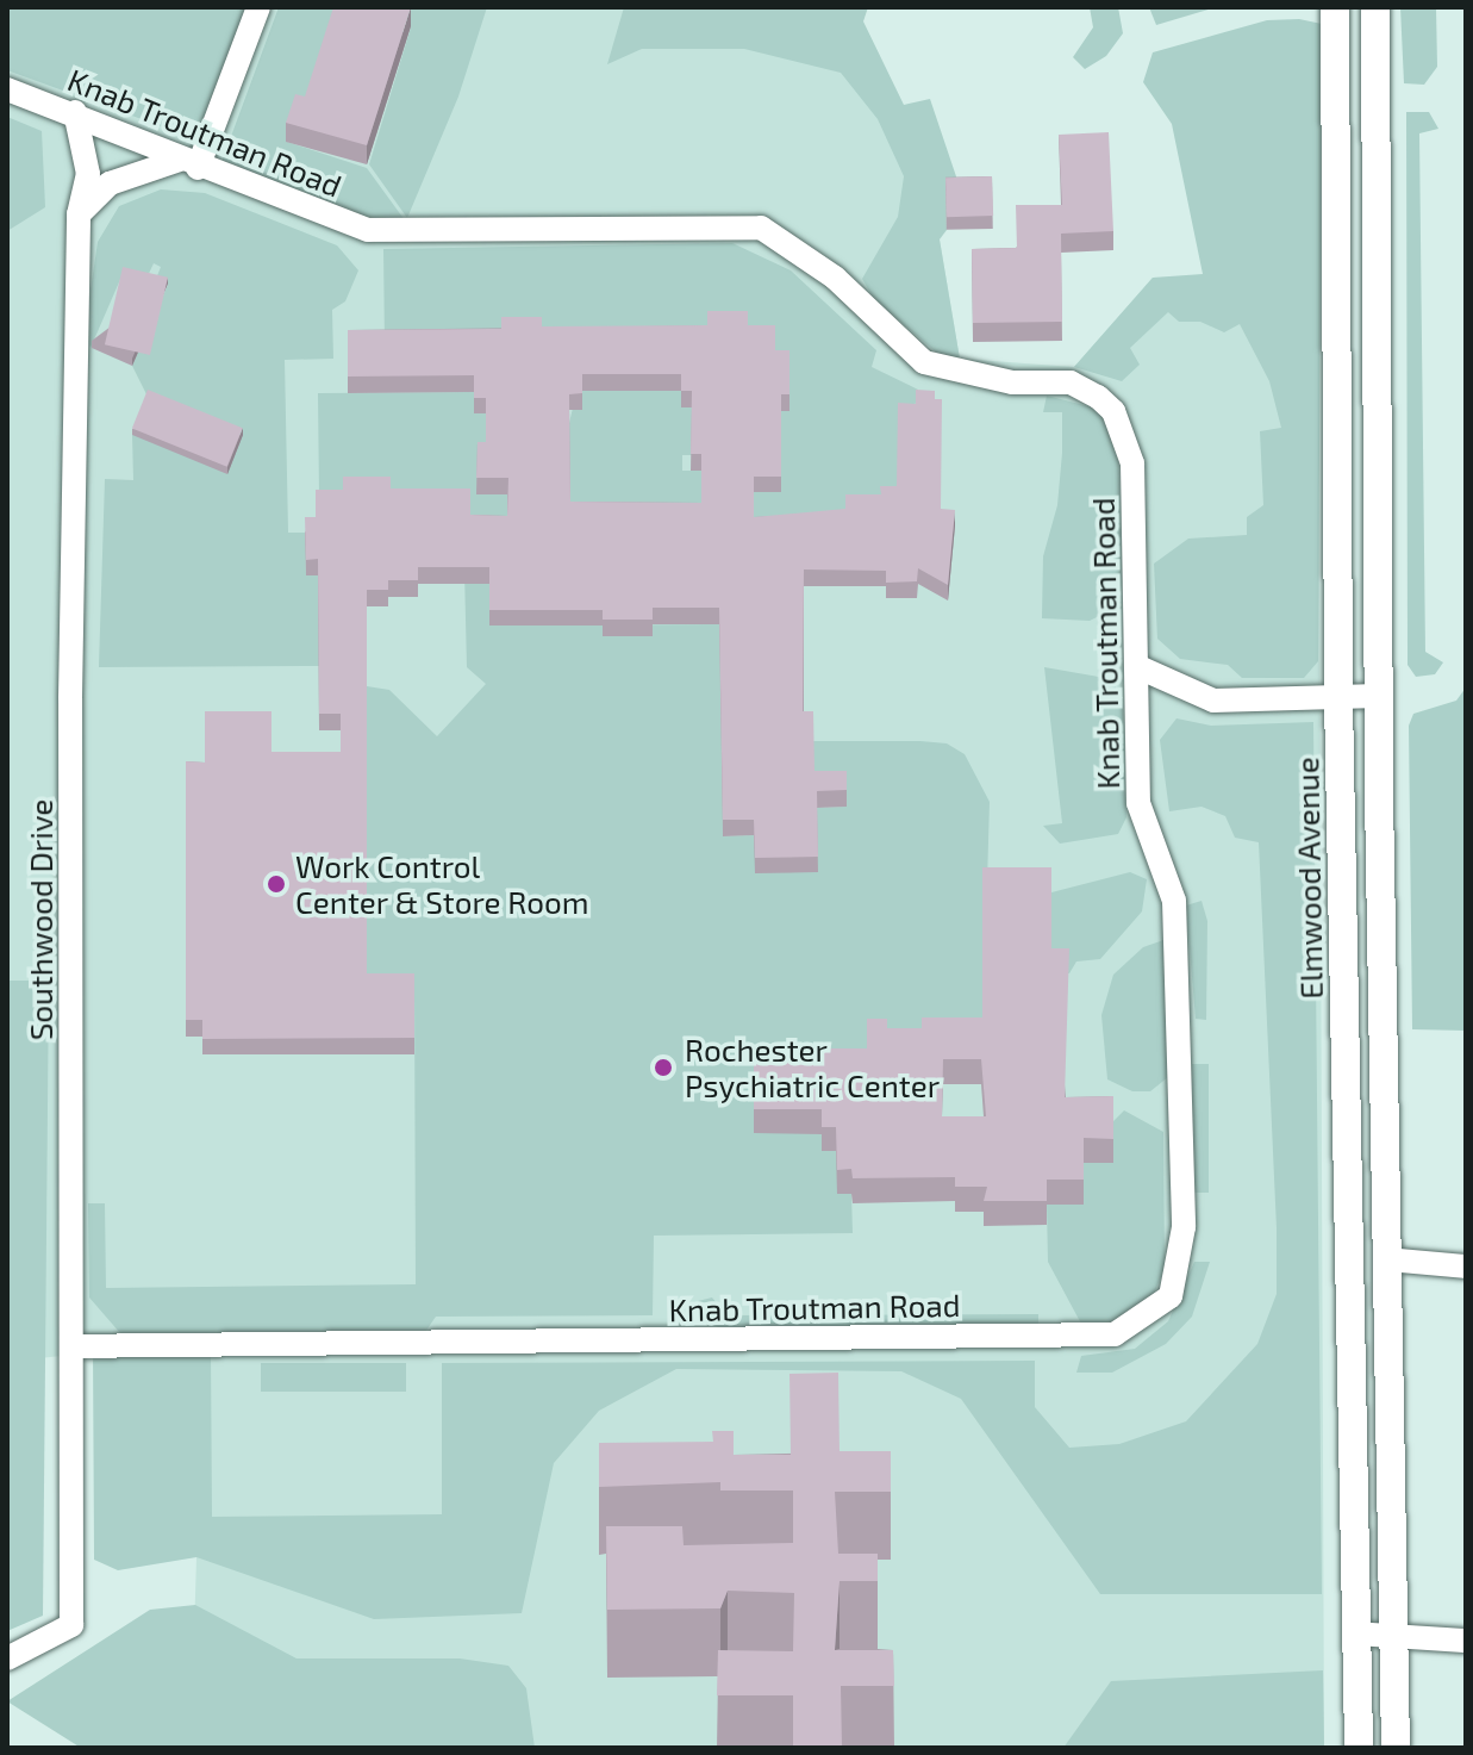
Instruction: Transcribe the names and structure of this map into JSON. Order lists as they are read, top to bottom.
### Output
{
  "streets": {
    "main road": ["Elmwood Avenue"],
    "street": ["Knab Troutman Road", "Southwood Drive"]
  },
  "crossings": [
    ["Knab Troutman Road", "Southwood Drive"]
  ],
  "places": ["Work Control Center & Store Room", "Rochester Psychiatric Center"]
}
